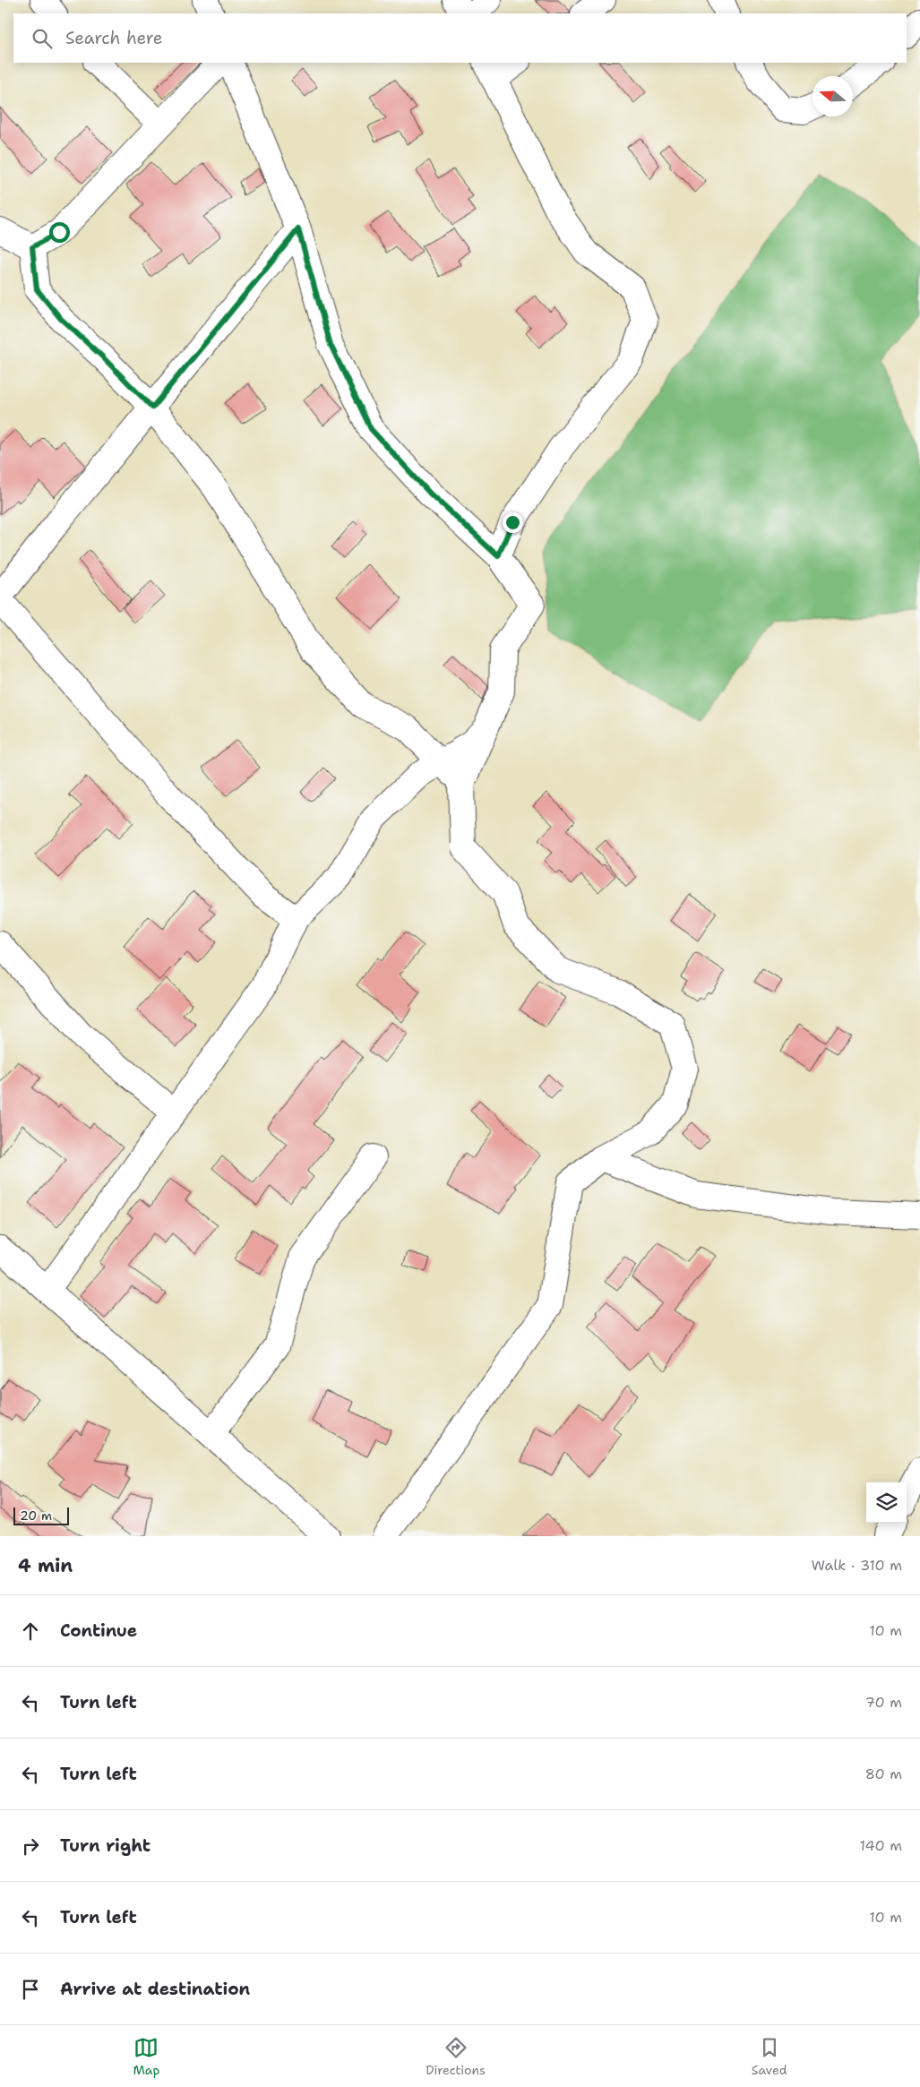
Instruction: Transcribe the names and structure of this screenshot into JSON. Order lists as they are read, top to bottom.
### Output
{
  "scale_bar": "20 m",
  "north": "left",
  "page": {
    "search": "Search here",
    "scale": "20 m",
    "heading": ["4 min", "Walk · 310 m"],
    "list": [
      ["Continue", "10 m"],
      ["Turn left", "70 m"],
      ["Turn left", "80 m"],
      ["Turn right", "140 m"],
      ["Turn left", "10 m"],
      "Arrive at destination"
    ],
    "nav": ["Map", "Directions", "Saved"]
  }
}
